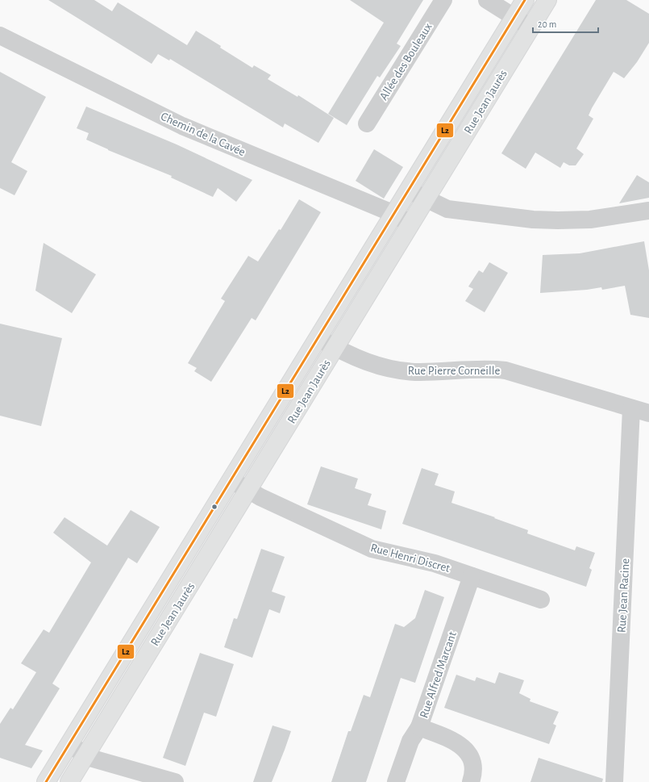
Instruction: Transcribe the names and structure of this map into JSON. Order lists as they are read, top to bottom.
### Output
{
  "streets": {
    "main road": ["Rue Jean Jaurès"],
    "street": [
      "Allée des Bouleaux",
      "Chemin de la Cavée",
      "Rue Pierre Corneille",
      "Rue Henri Discret",
      "Rue Jean Racine",
      "Rue Alfred Marcant"
    ]
  },
  "crossings": [
    ["Rue Jean Jaurès", "Chemin de la Cavée"],
    ["Rue Jean Jaurès", "Rue Pierre Corneille"],
    ["Rue Jean Jaurès", "Rue Henri Discret"],
    ["Rue Pierre Corneille", "Rue Jean Racine"],
    ["Rue Henri Discret", "Rue Alfred Marcant"]
  ],
  "lines": ["transit line L2"],
  "scale_bar": "20 m"
}
